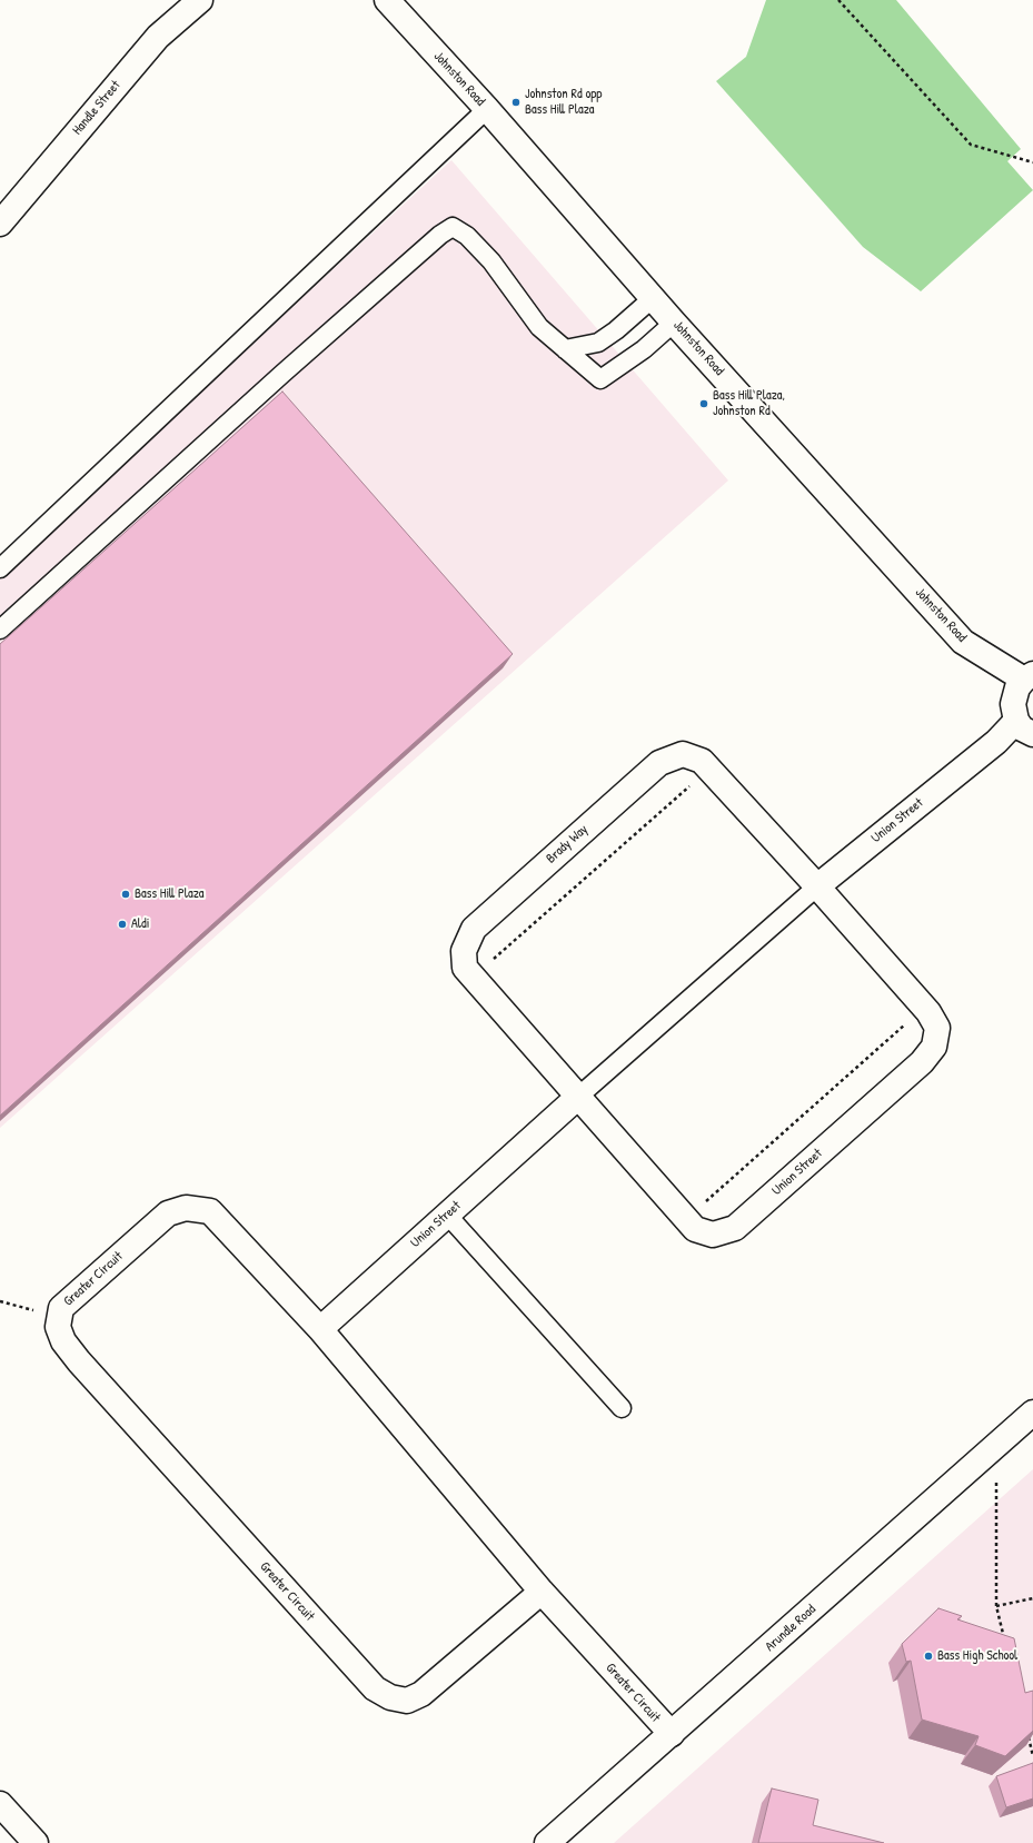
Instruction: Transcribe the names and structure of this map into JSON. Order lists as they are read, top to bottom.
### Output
{
  "streets": {
    "street": [
      "Johnston Road",
      "Handle Street",
      "Union Street",
      "Brady Way",
      "Greater Circuit",
      "Arundle Road"
    ]
  },
  "crossings": [
    ["Union Street", "Brady Way"],
    ["Union Street", "Greater Circuit"],
    ["Greater Circuit", "Arundle Road"]
  ],
  "places": [
    "Johnston Rd opp Bass Hill Plaza",
    "Bass Hill Plaza, Johnston Rd",
    "Bass Hill Plaza",
    "Aldi",
    "Bass High School"
  ]
}
